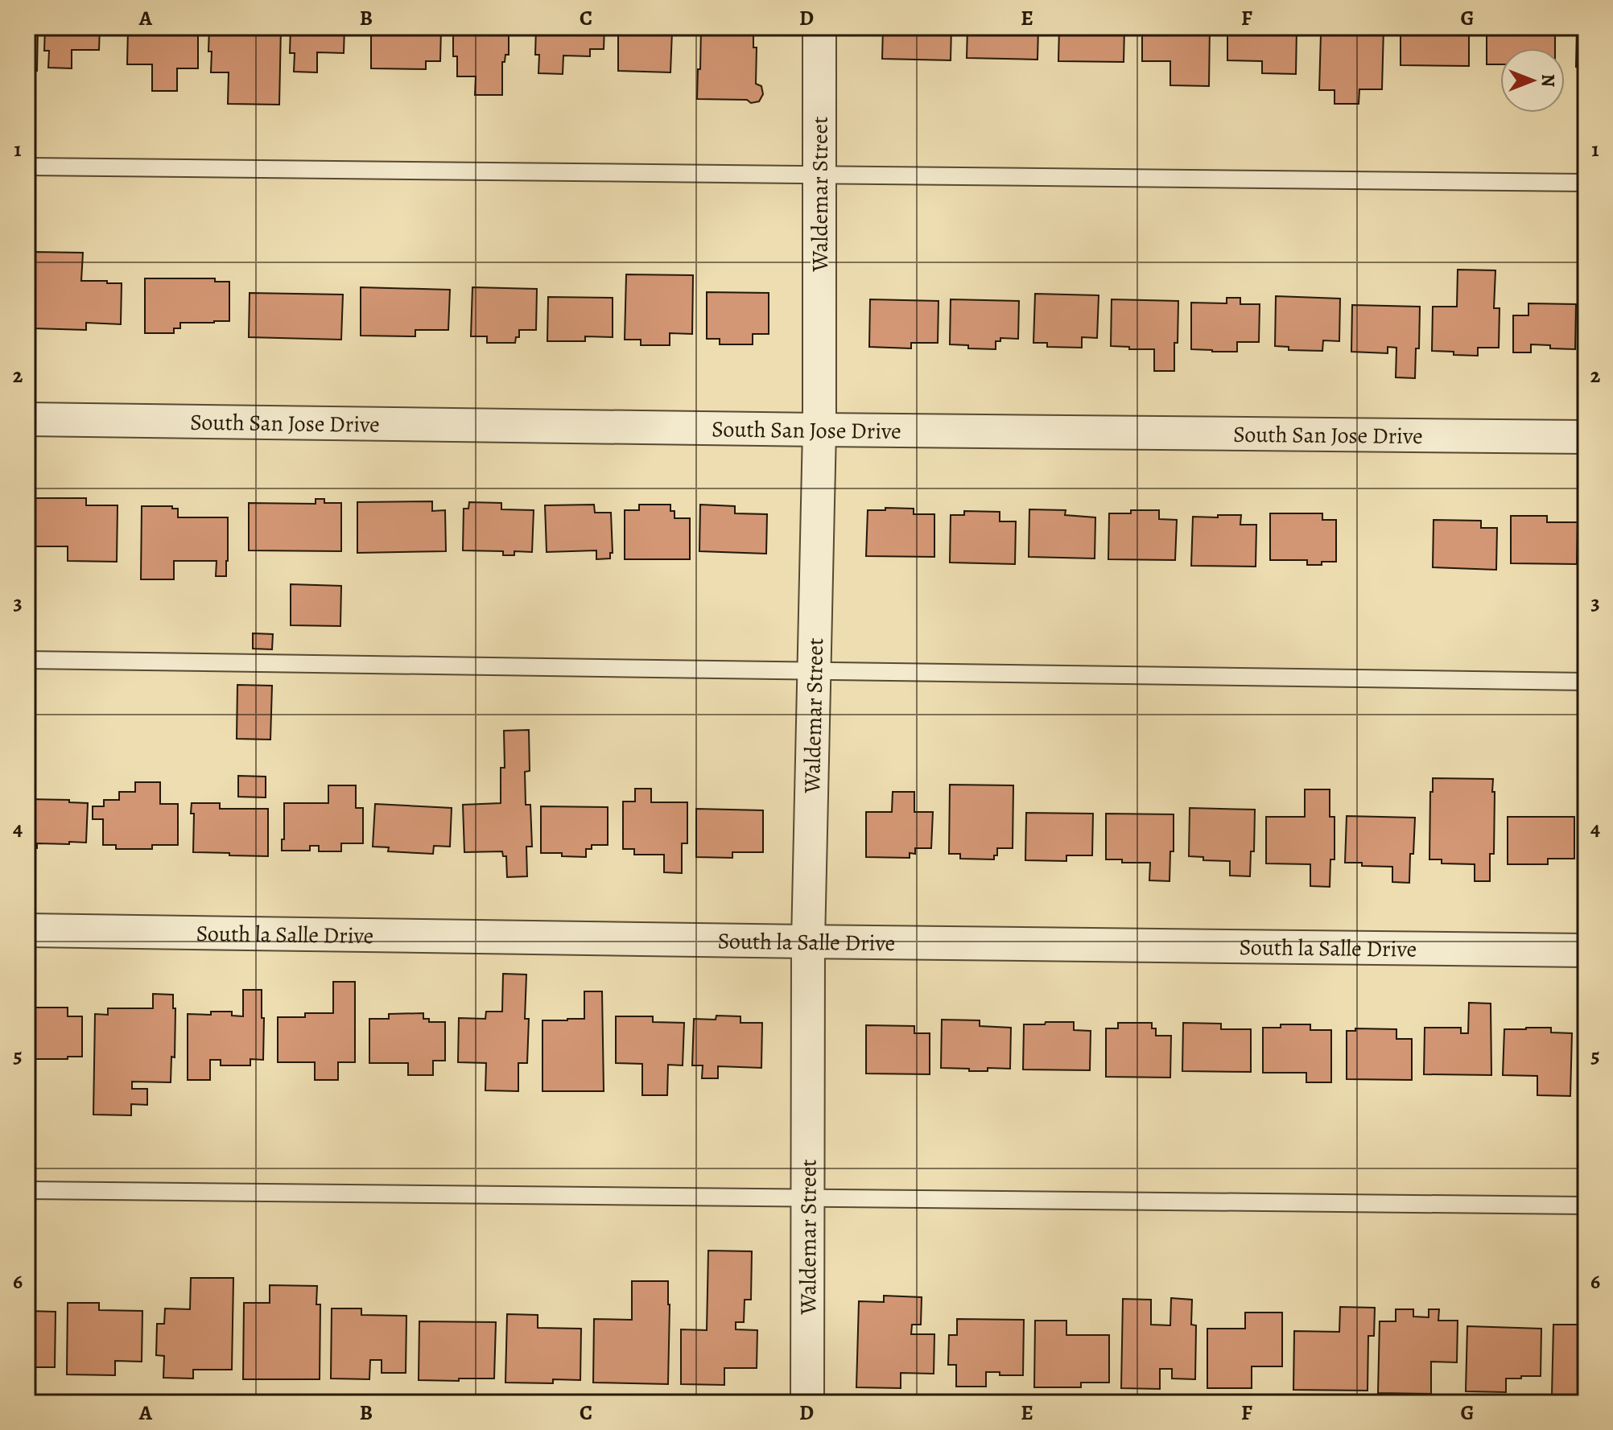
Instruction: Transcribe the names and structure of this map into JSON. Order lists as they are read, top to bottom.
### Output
{
  "streets": {
    "street": ["Waldemar Street", "South San Jose Drive", "South la Salle Drive"]
  },
  "crossings": [
    ["Waldemar Street", "South San Jose Drive"],
    ["Waldemar Street", "South la Salle Drive"]
  ],
  "north": "right",
  "grid": {
    "columns": [
      "A",
      "B",
      "C",
      "D",
      "E",
      "F",
      "G"
    ],
    "rows": [
      "1",
      "2",
      "3",
      "4",
      "5",
      "6"
    ]
  }
}
